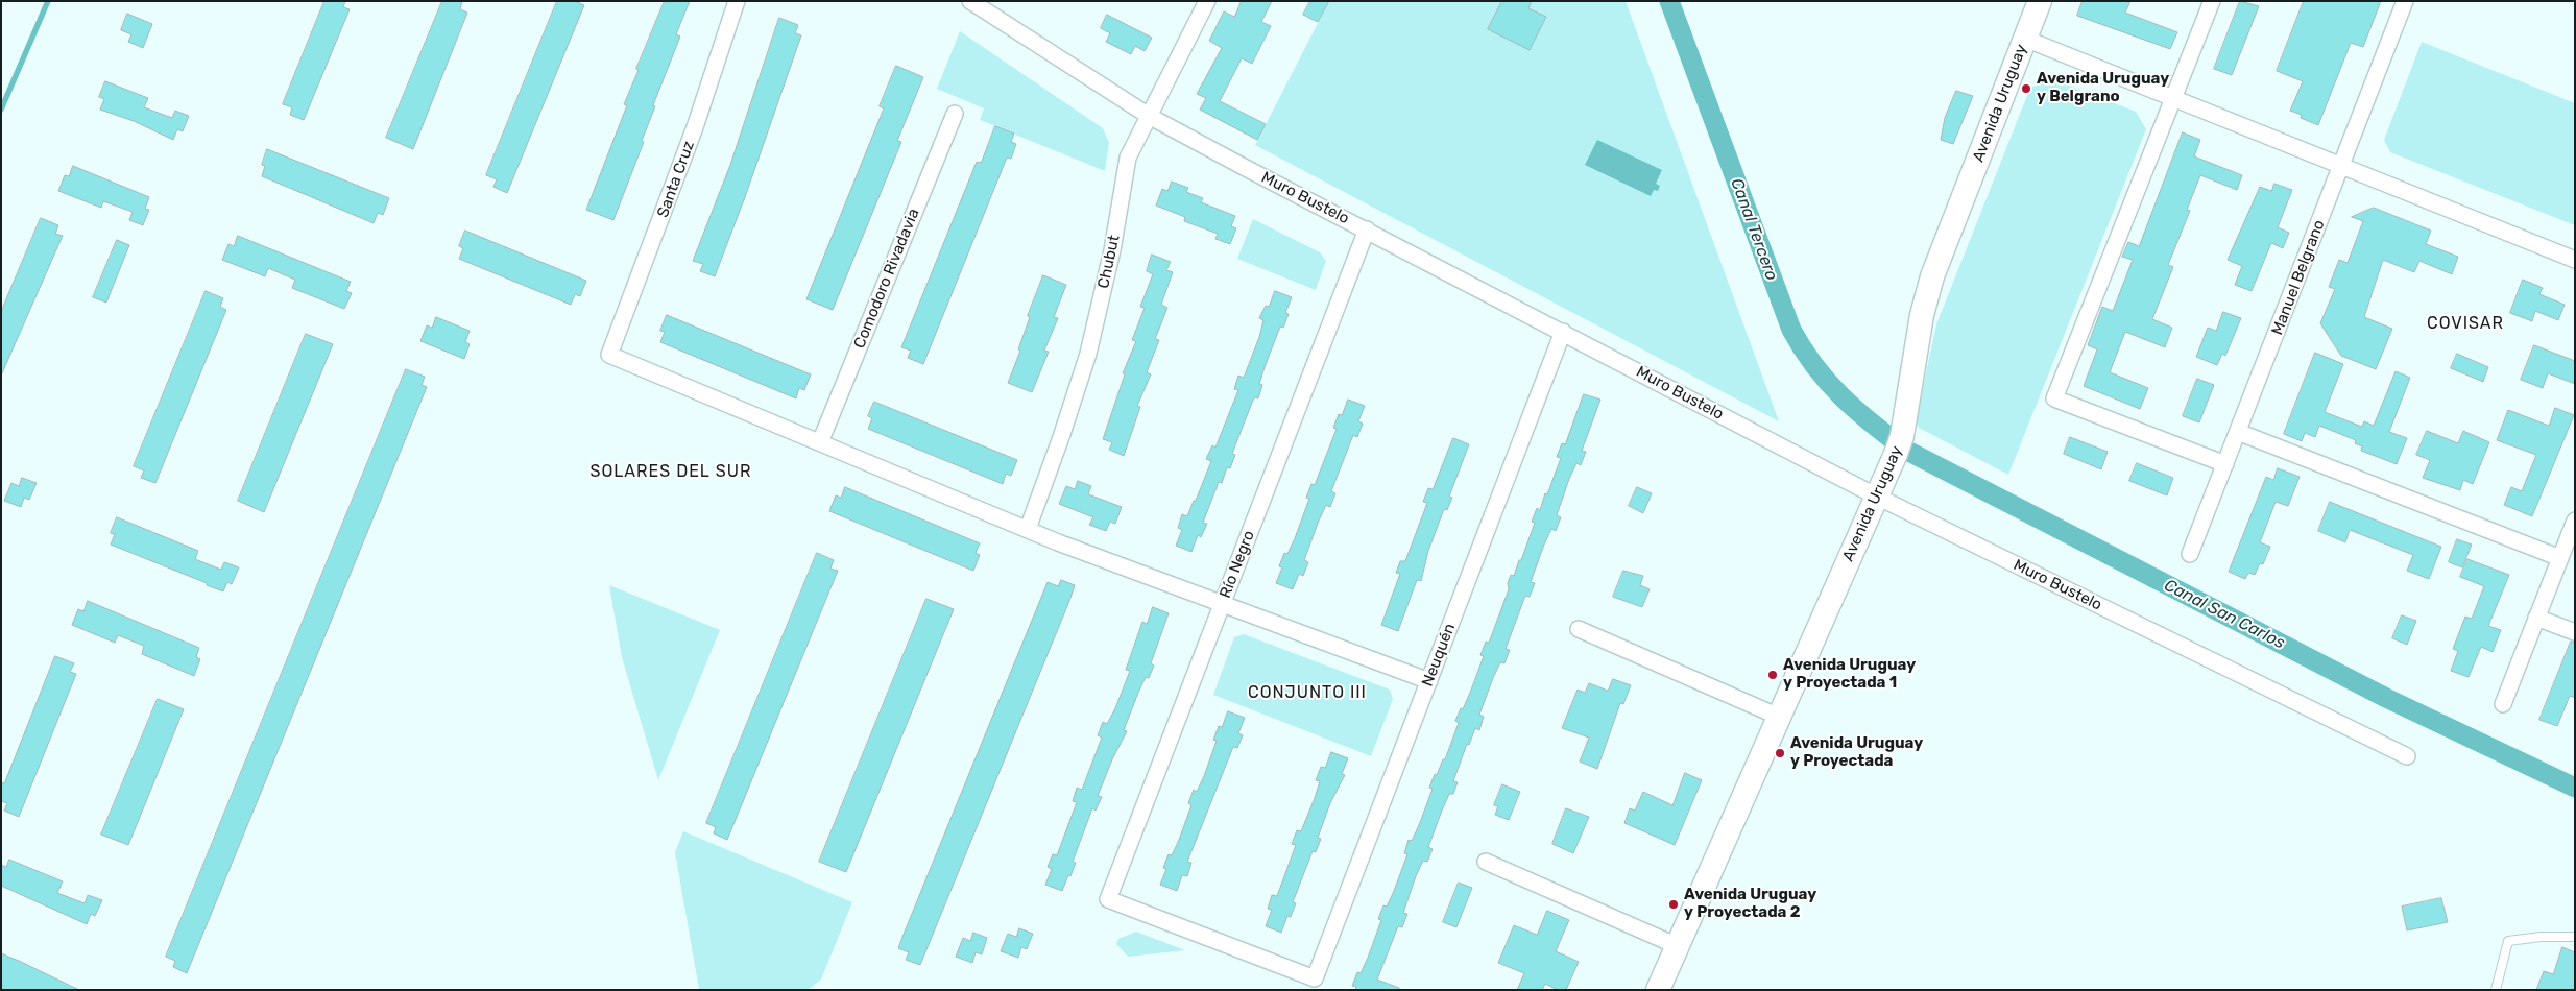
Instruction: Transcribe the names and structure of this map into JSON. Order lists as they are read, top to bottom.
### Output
{
  "streets": {
    "main road": ["Avenida Uruguay"],
    "street": [
      "Santa Cruz",
      "Muro Bustelo",
      "Chubut",
      "Manuel Belgrano",
      "Comodoro Rivadavia",
      "Río Negro",
      "Neuquén"
    ]
  },
  "crossings": [
    ["Avenida Uruguay", "Muro Bustelo"],
    ["Santa Cruz", "Comodoro Rivadavia"],
    ["Muro Bustelo", "Chubut"],
    ["Muro Bustelo", "Río Negro"],
    ["Muro Bustelo", "Neuquén"],
    ["Río Negro", "Neuquén"]
  ],
  "districts": ["COVISAR", "SOLARES DEL SUR", "CONJUNTO III"],
  "water": ["Canal Tercero", "Canal San Carlos"],
  "places": [
    "Avenida Uruguay y Belgrano",
    "Avenida Uruguay y Proyectada 1",
    "Avenida Uruguay y Proyectada",
    "Avenida Uruguay y Proyectada 2"
  ]
}
